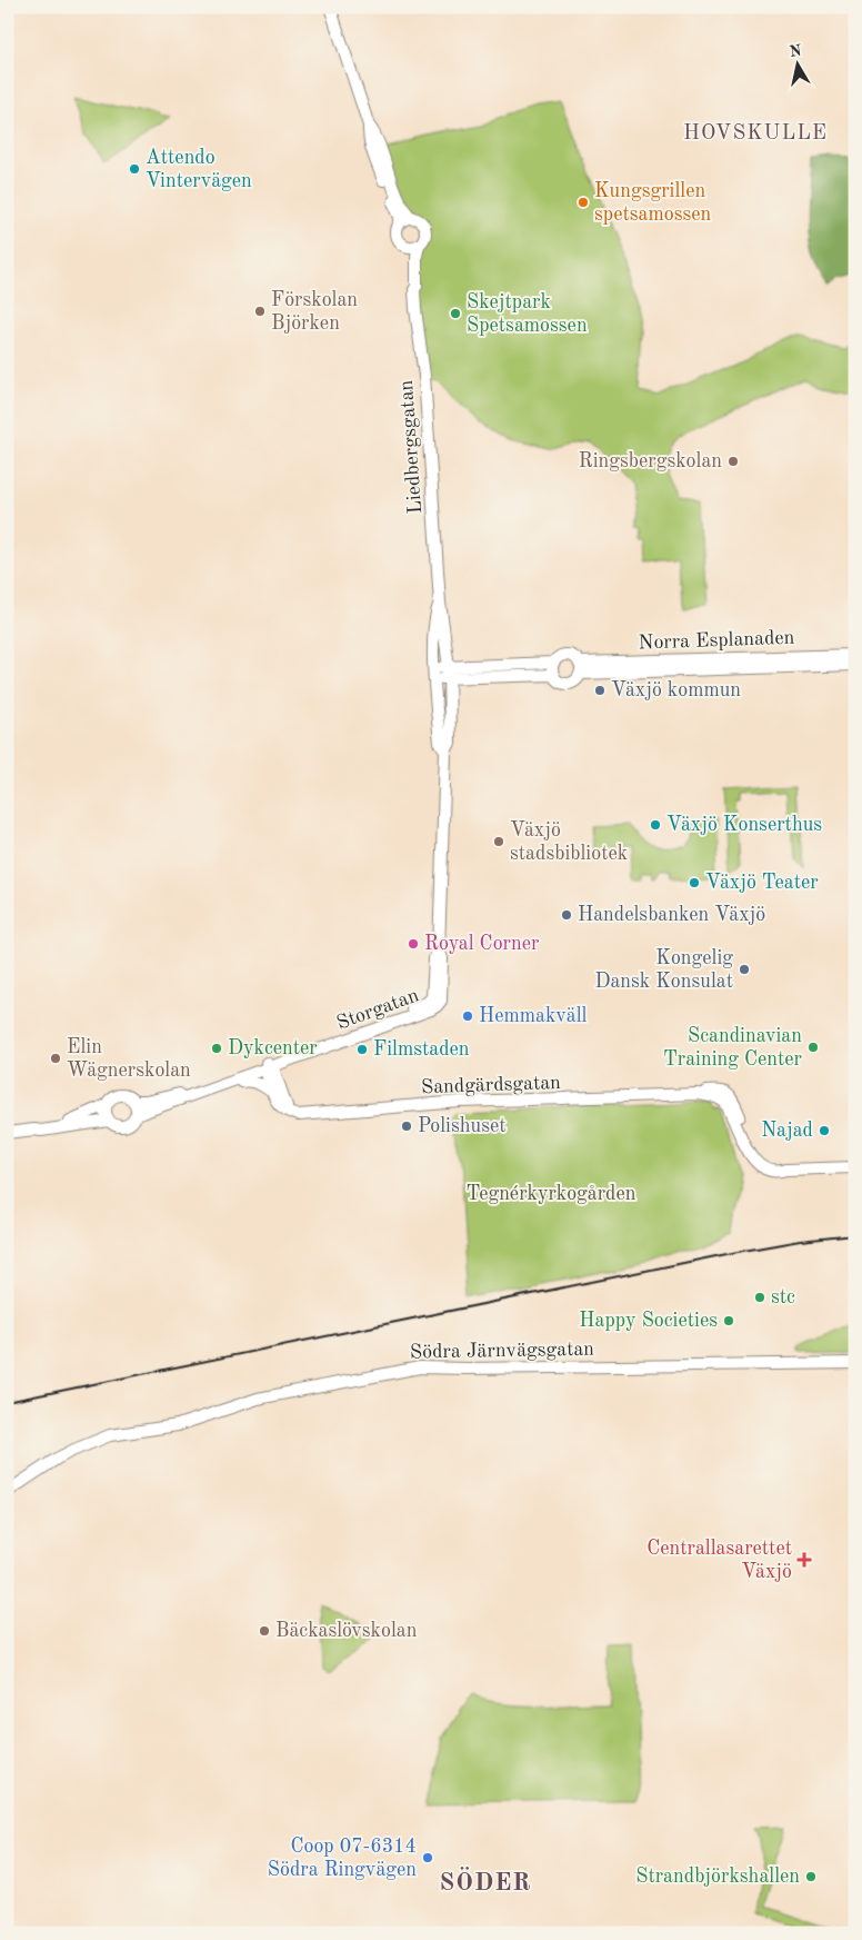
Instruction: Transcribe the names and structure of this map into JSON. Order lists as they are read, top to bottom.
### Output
{
  "streets": {
    "street": [
      "Liedbergsgatan",
      "Norra Esplanaden",
      "Storgatan",
      "Sandgärdsgatan",
      "Södra Järnvägsgatan"
    ]
  },
  "crossings": [
    ["Liedbergsgatan", "Norra Esplanaden"],
    ["Liedbergsgatan", "Storgatan"]
  ],
  "districts": ["HOVSKULLE", "SÖDER"],
  "parks": ["Tegnérkyrkogården"],
  "places": {
    "other": [
      "Attendo Vintervägen",
      "Kungsgrillen spetsamossen",
      "Förskolan Björken",
      "Skejtpark Spetsamossen",
      "Ringsbergskolan",
      "Växjö kommun",
      "Växjö Konserthus",
      "Växjö stadsbibliotek",
      "Växjö Teater",
      "Handelsbanken Växjö",
      "Royal Corner",
      "Kongelig Dansk Konsulat",
      "Hemmakväll",
      "Scandinavian Training Center",
      "Dykcenter",
      "Filmstaden",
      "Elin Wägnerskolan",
      "Polishuset",
      "Najad",
      "stc",
      "Happy Societies",
      "Bäckaslövskolan",
      "Coop 07-6314 Södra Ringvägen",
      "Strandbjörkshallen"
    ],
    "health": ["Centrallasarettet Växjö"]
  },
  "north": "top"
}
